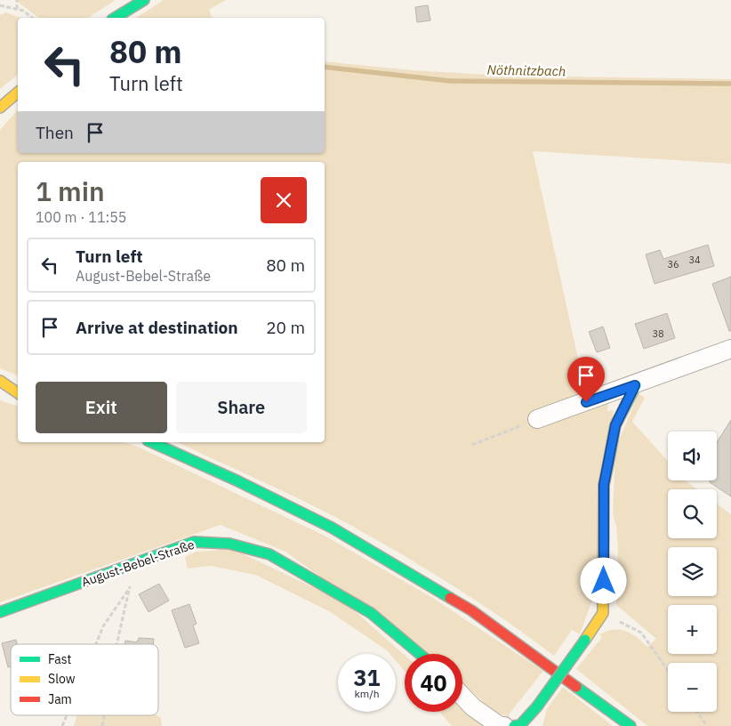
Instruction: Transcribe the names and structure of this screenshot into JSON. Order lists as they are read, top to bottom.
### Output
{
  "streets": {
    "street": ["August-Bebel-Straße"]
  },
  "water": ["Nöthnitzbach"],
  "house_numbers": ["34", "36", "38"],
  "legend": ["Fast", "Slow", "Jam"],
  "page": {
    "turn": ["80 m", "Turn left"],
    "then": "Then",
    "heading": ["1 min", "100 m · 11:55"],
    "list": [
      {
        "name": "Turn left",
        "note": "August-Bebel-Straße",
        "value": "80 m"
      },
      {
        "name": "Arrive at destination",
        "value": "20 m"
      }
    ],
    "buttons": ["Exit", "Share"],
    "map_buttons": ["+", "−"],
    "speed": "31 km/h",
    "limit": "40"
  }
}
